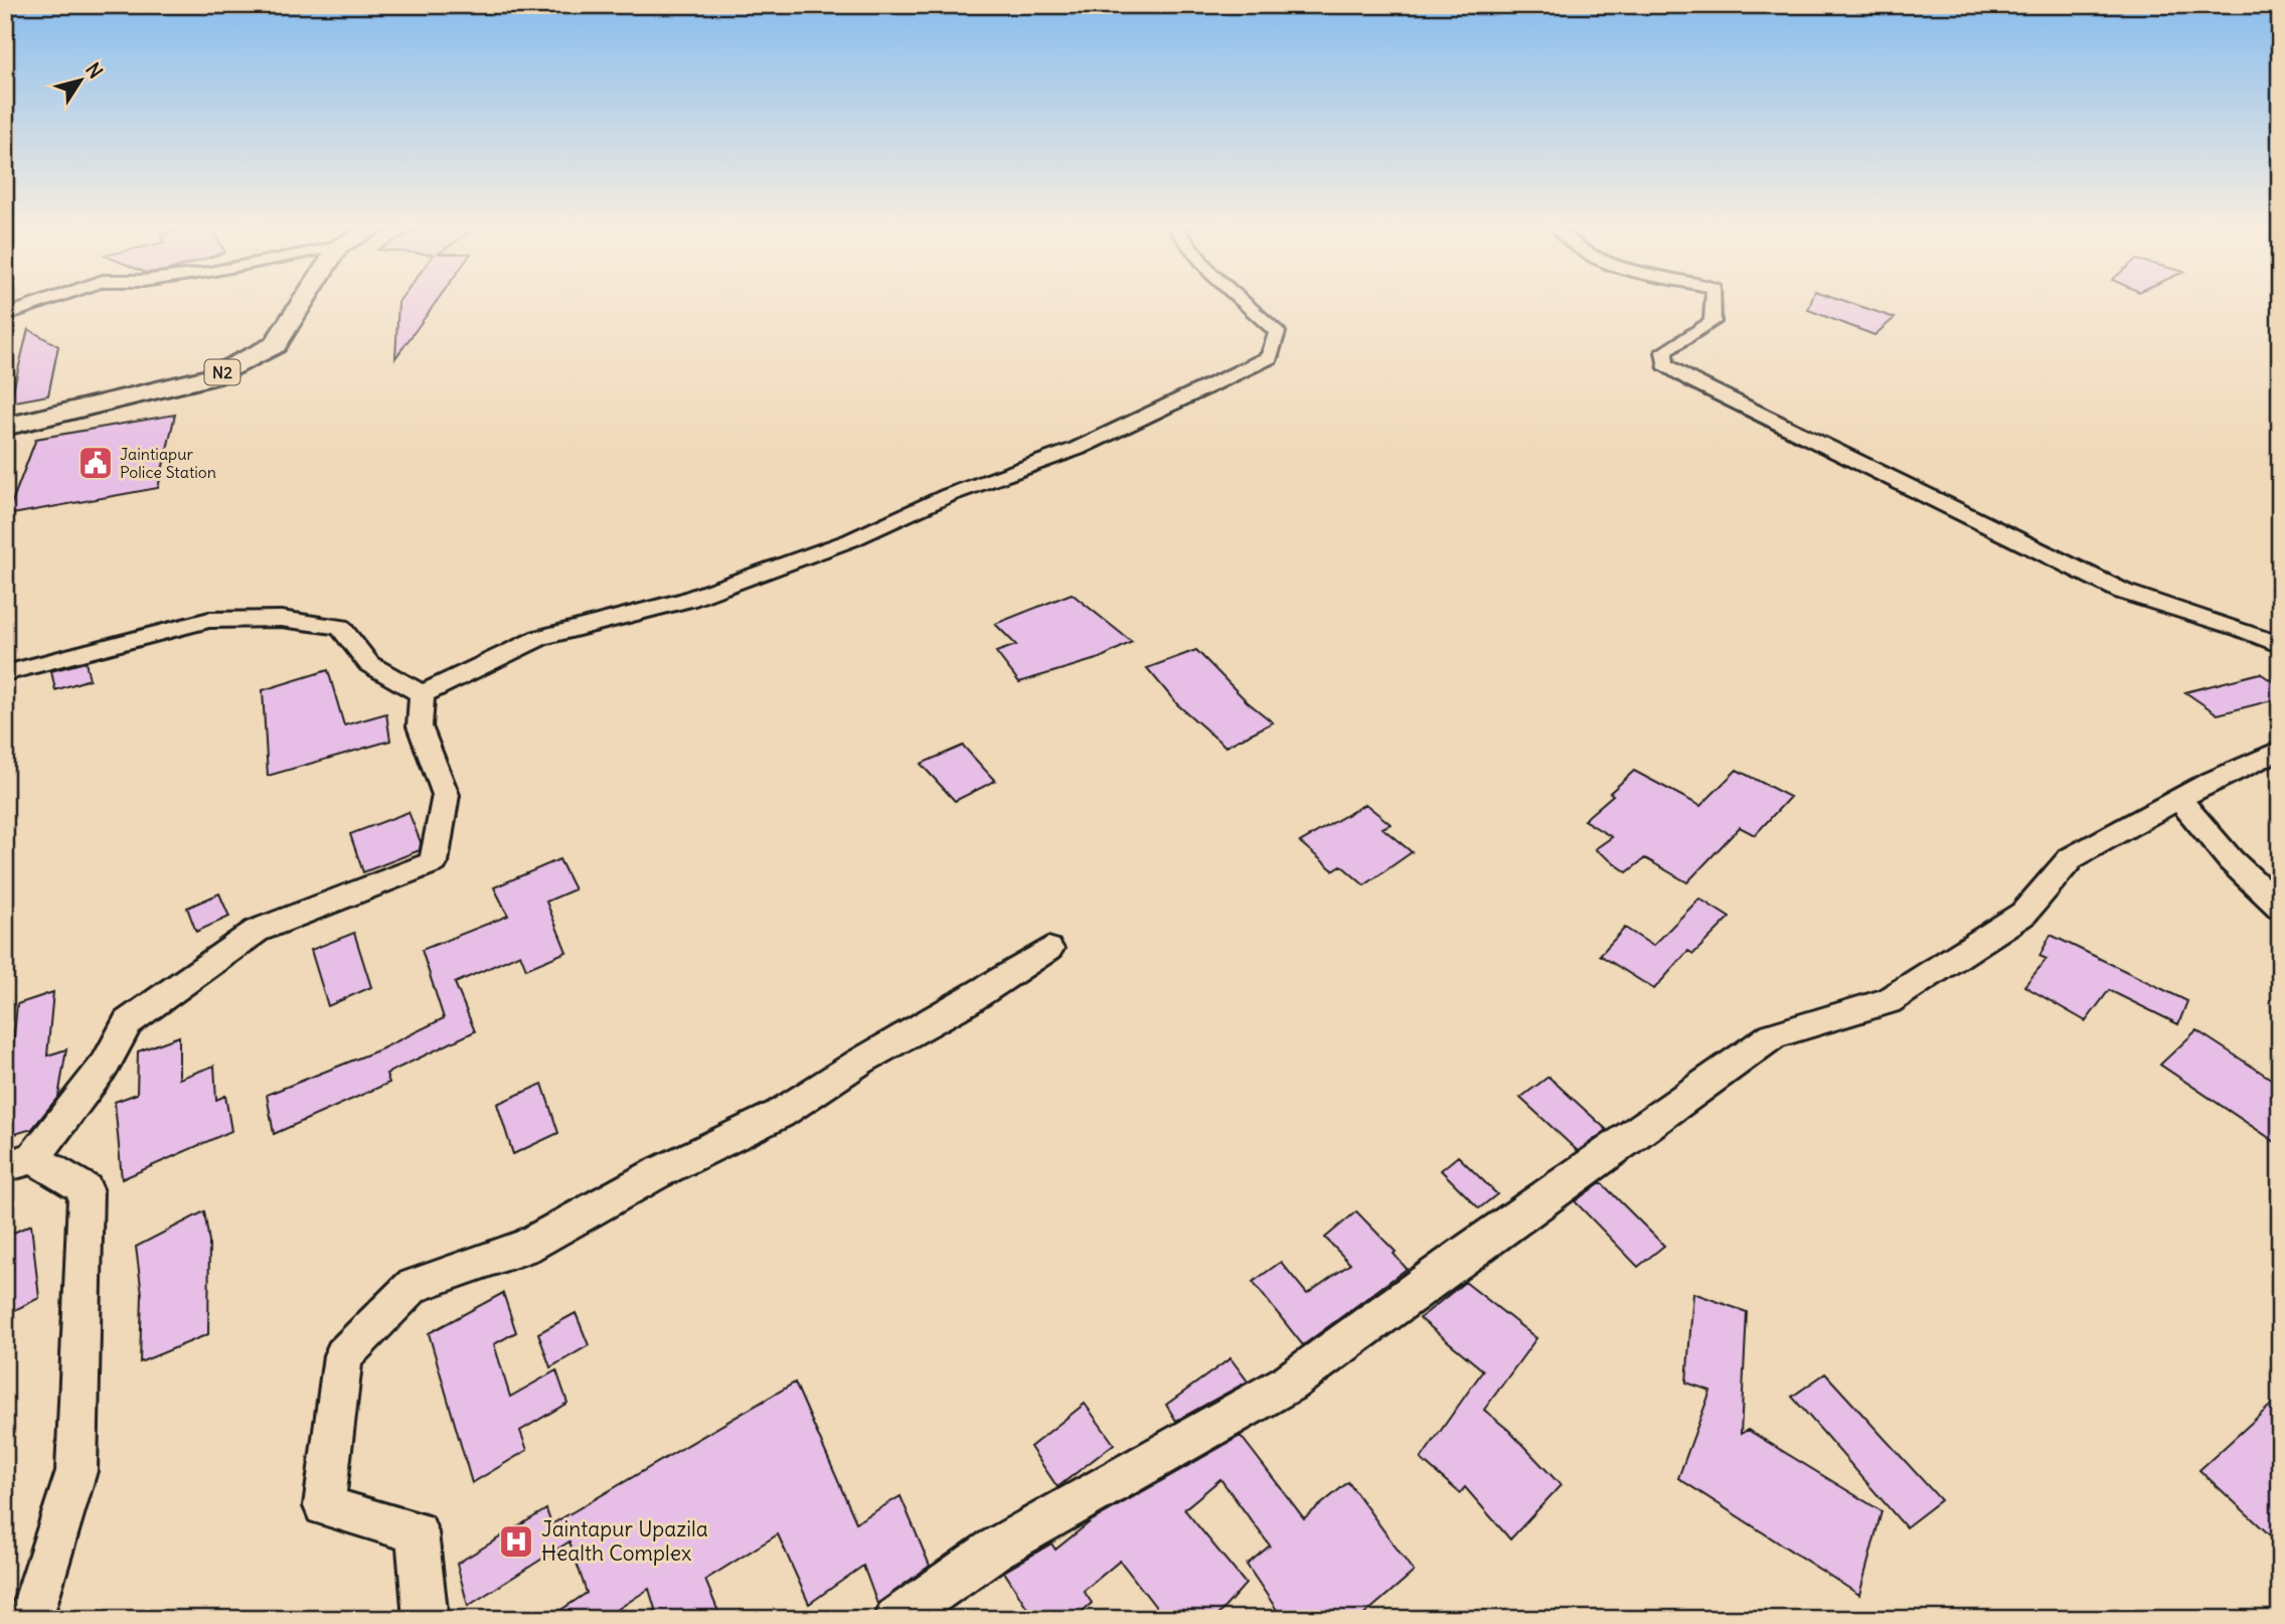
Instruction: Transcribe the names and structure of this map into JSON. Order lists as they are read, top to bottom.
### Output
{
  "streets": {
    "highway": ["N2"]
  },
  "places": {
    "public building": ["Jaintiapur Police Station"],
    "hospital": ["Jaintapur Upazila Health Complex"]
  },
  "north": "top right"
}
